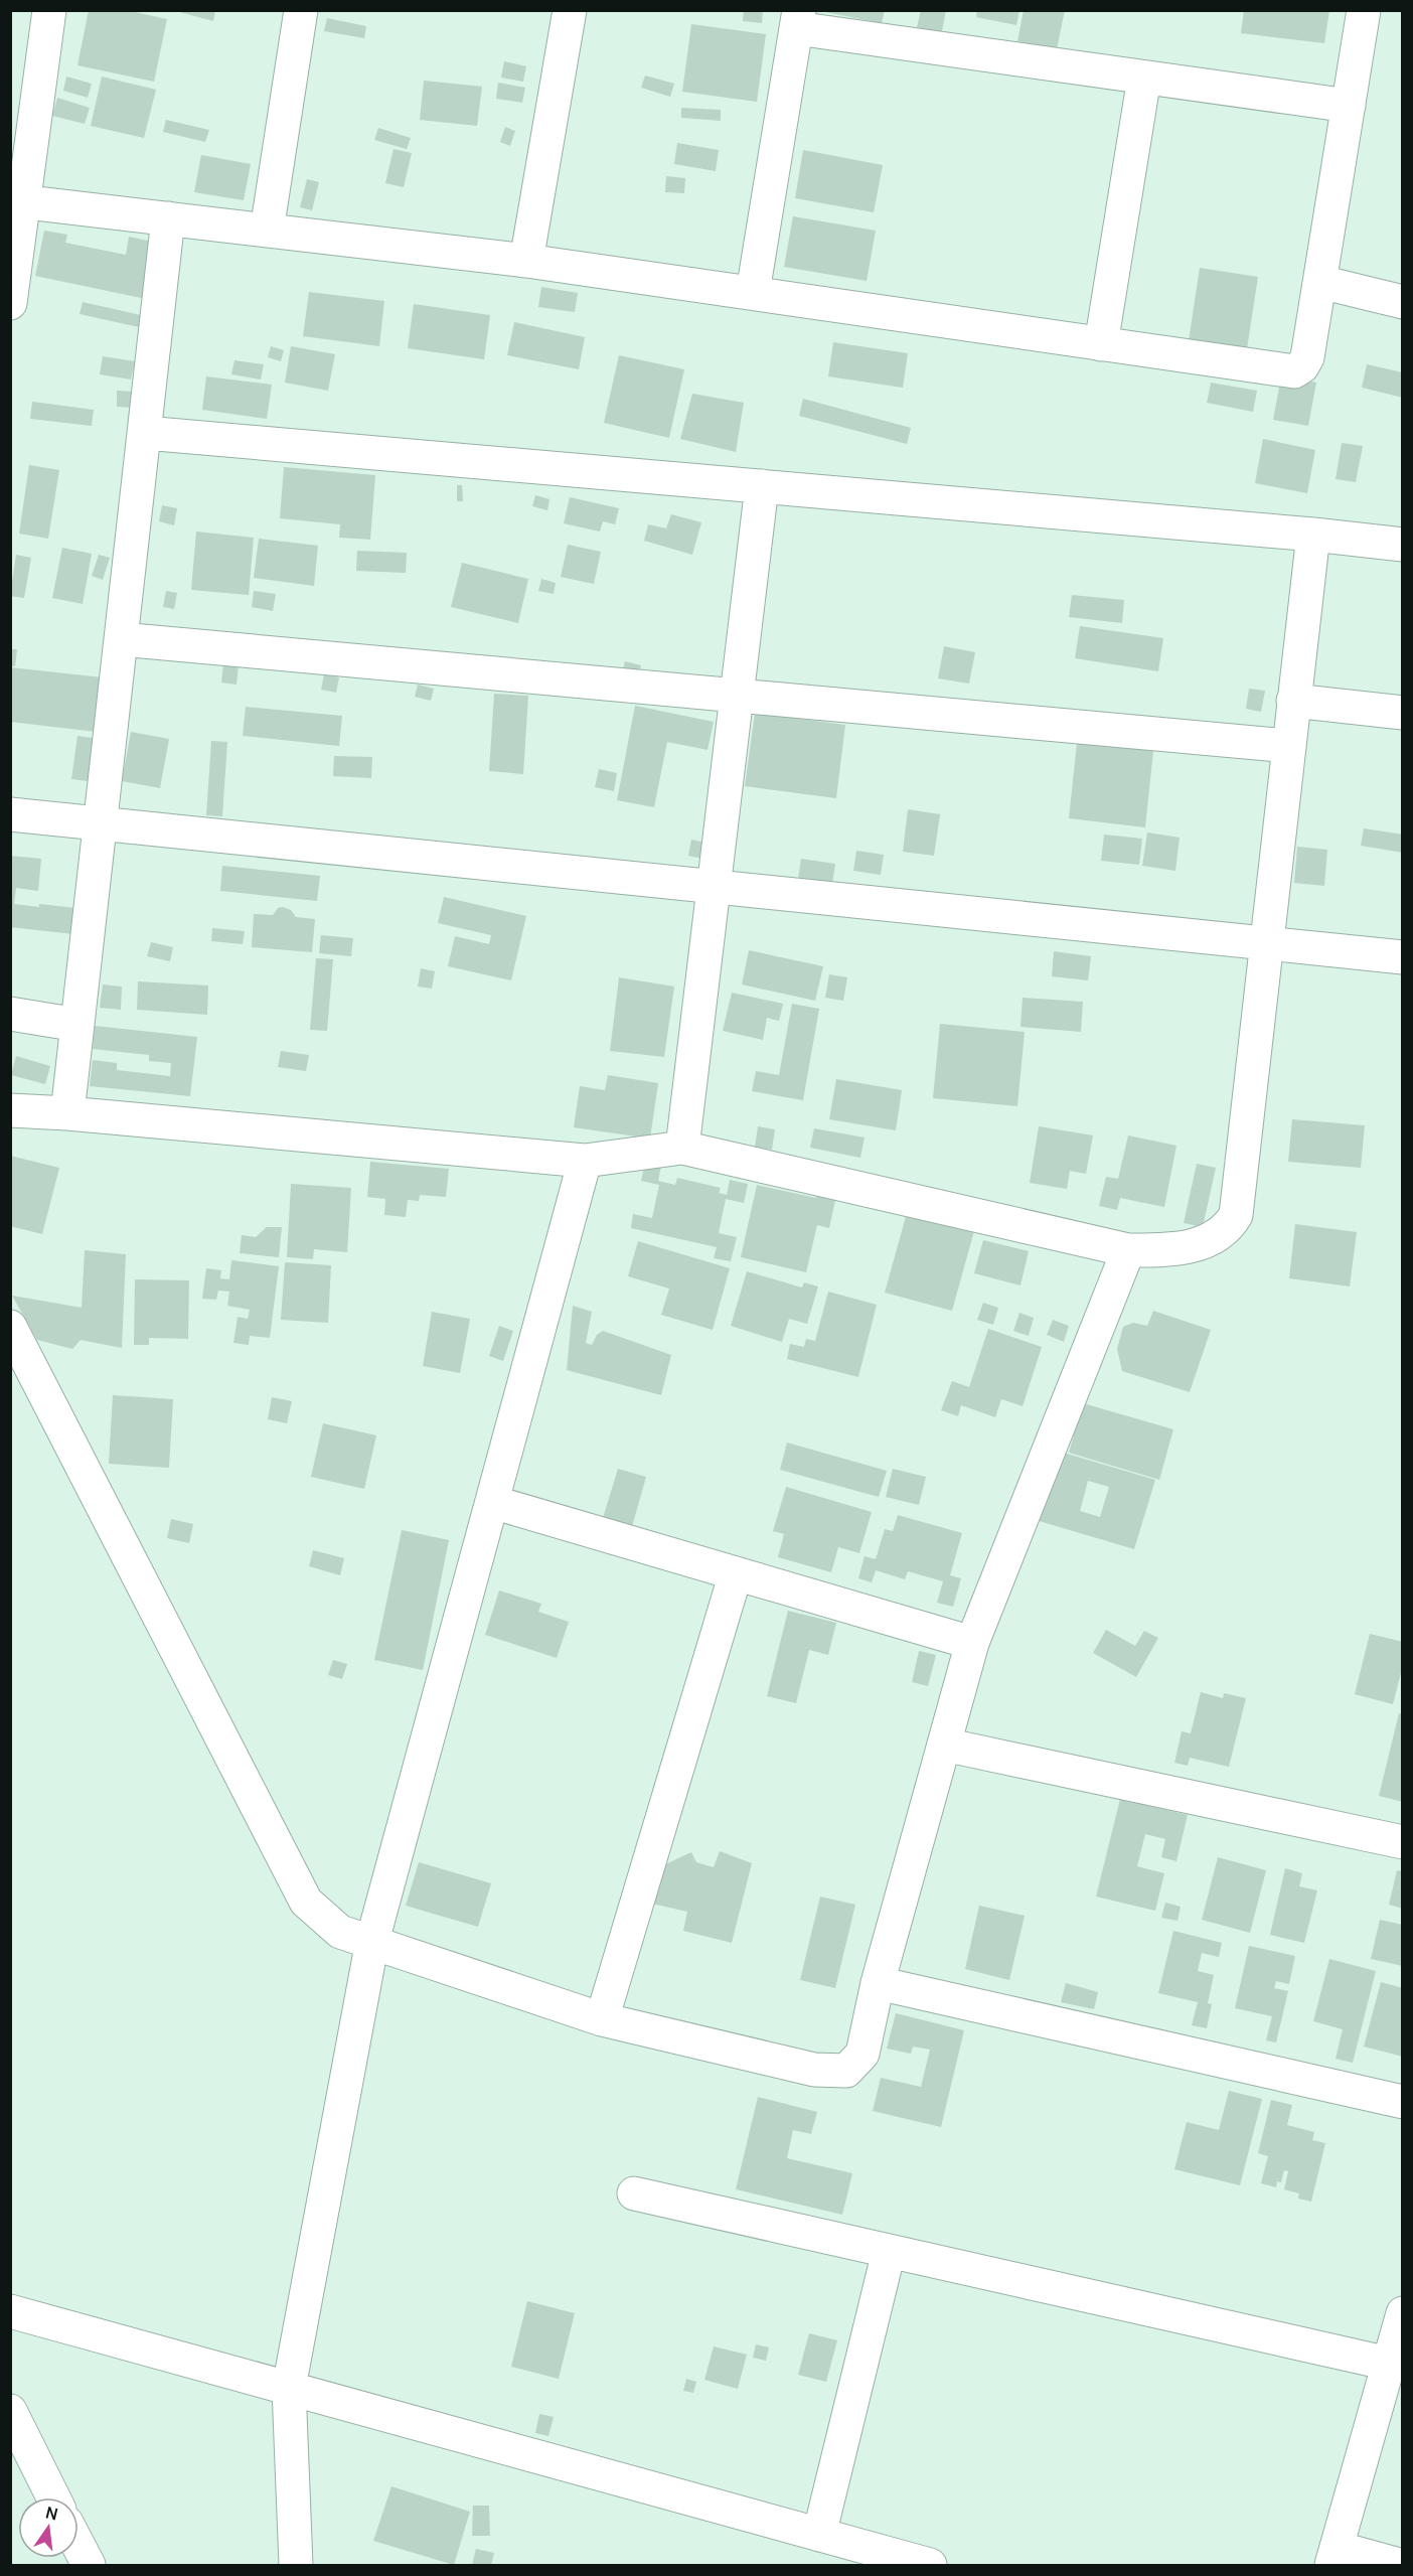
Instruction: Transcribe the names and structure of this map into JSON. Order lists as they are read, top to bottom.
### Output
{
  "north": "top"
}
